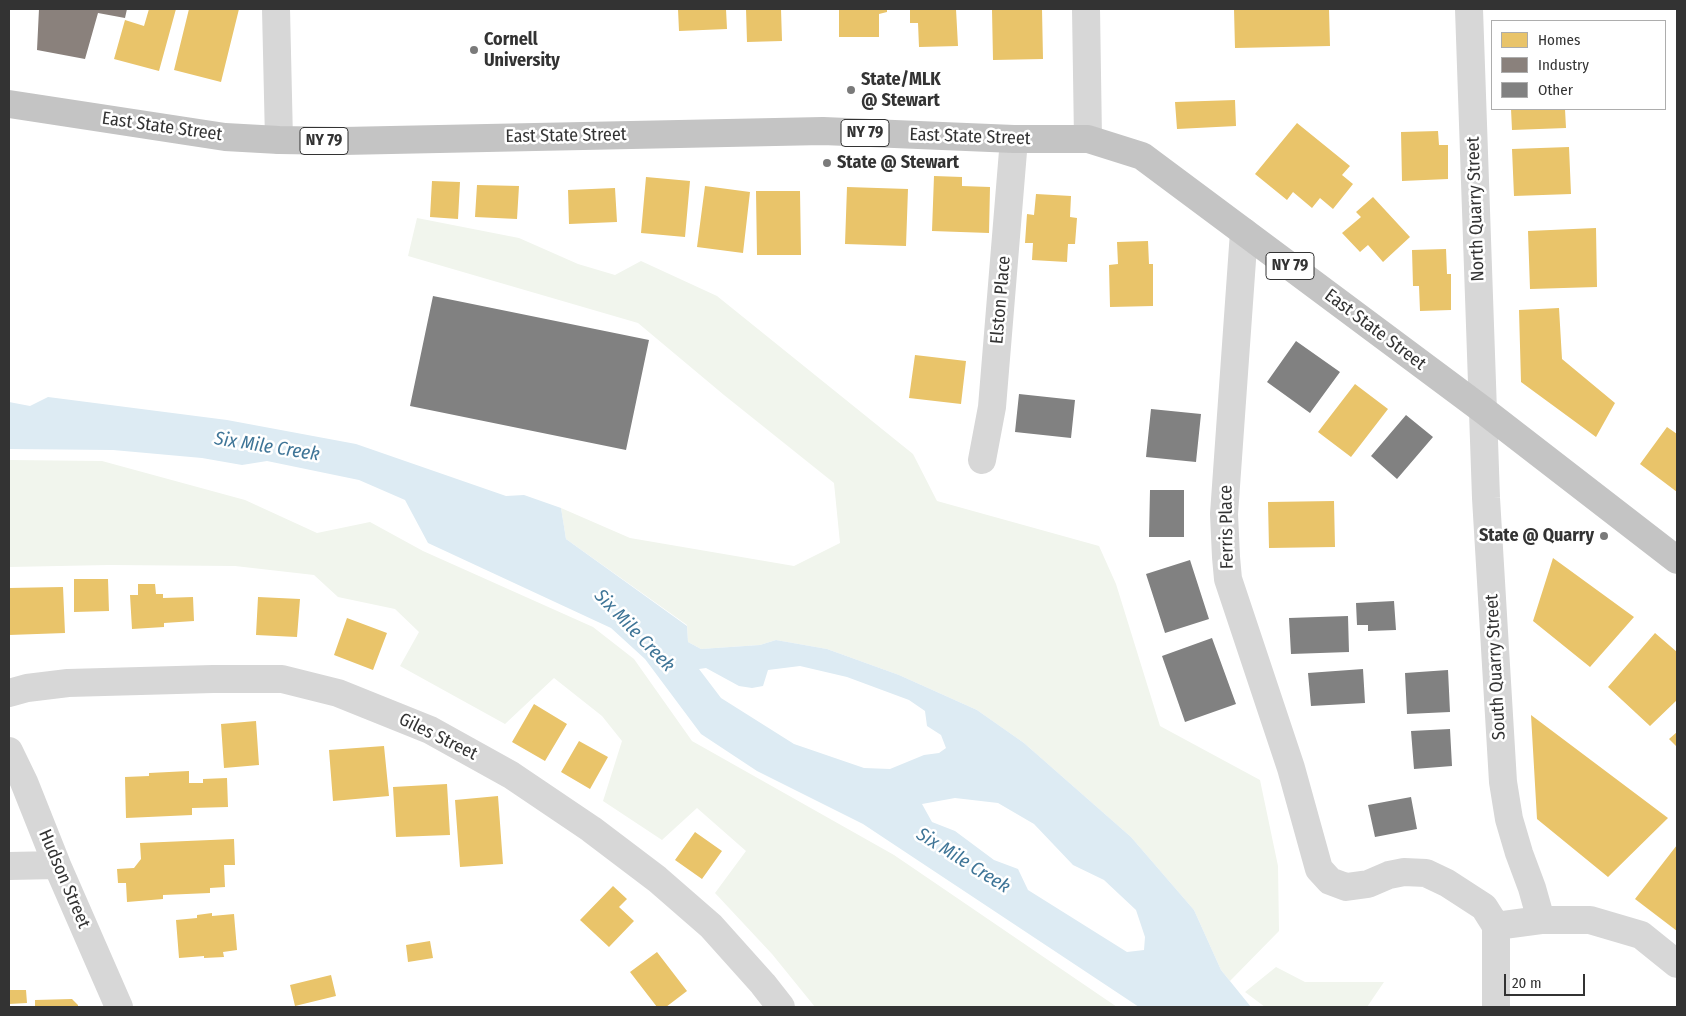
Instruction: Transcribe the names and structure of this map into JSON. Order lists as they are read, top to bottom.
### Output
{
  "streets": {
    "highway": ["East State Street", "NY 79"],
    "street": [
      "North Quarry Street",
      "Elston Place",
      "Ferris Place",
      "South Quarry Street",
      "Giles Street",
      "Hudson Street"
    ]
  },
  "crossings": [
    ["East State Street", "North Quarry Street"],
    ["East State Street", "Elston Place"],
    ["East State Street", "Ferris Place"],
    ["East State Street", "South Quarry Street"],
    ["North Quarry Street", "South Quarry Street"]
  ],
  "water": ["Six Mile Creek"],
  "places": [
    "Cornell University",
    "State/MLK @ Stewart",
    "State @ Stewart",
    "State @ Quarry"
  ],
  "legend": ["Homes", "Industry", "Other"],
  "scale_bar": "20 m"
}
